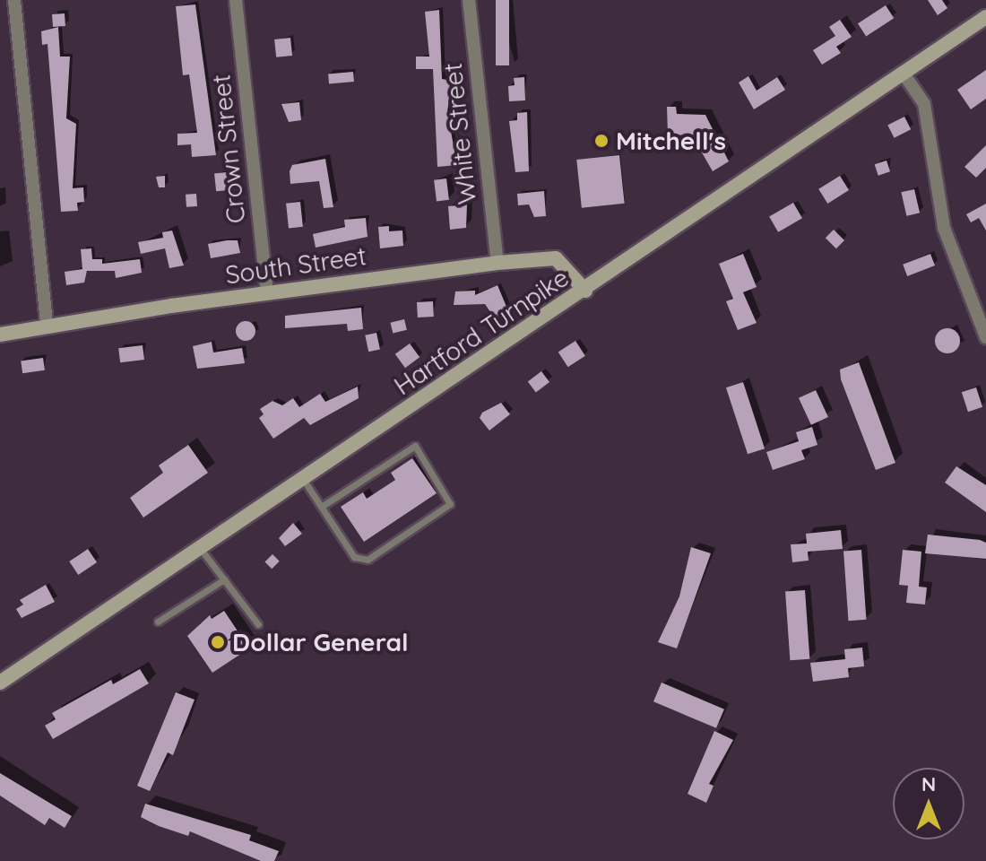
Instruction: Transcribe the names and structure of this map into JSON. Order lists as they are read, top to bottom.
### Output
{
  "streets": {
    "main road": ["South Street", "Hartford Turnpike"],
    "street": ["White Street", "Crown Street"]
  },
  "crossings": [
    ["White Street", "South Street"],
    ["Crown Street", "South Street"],
    ["South Street", "Hartford Turnpike"]
  ],
  "places": ["Mitchell's", "Dollar General"],
  "north": "top"
}
